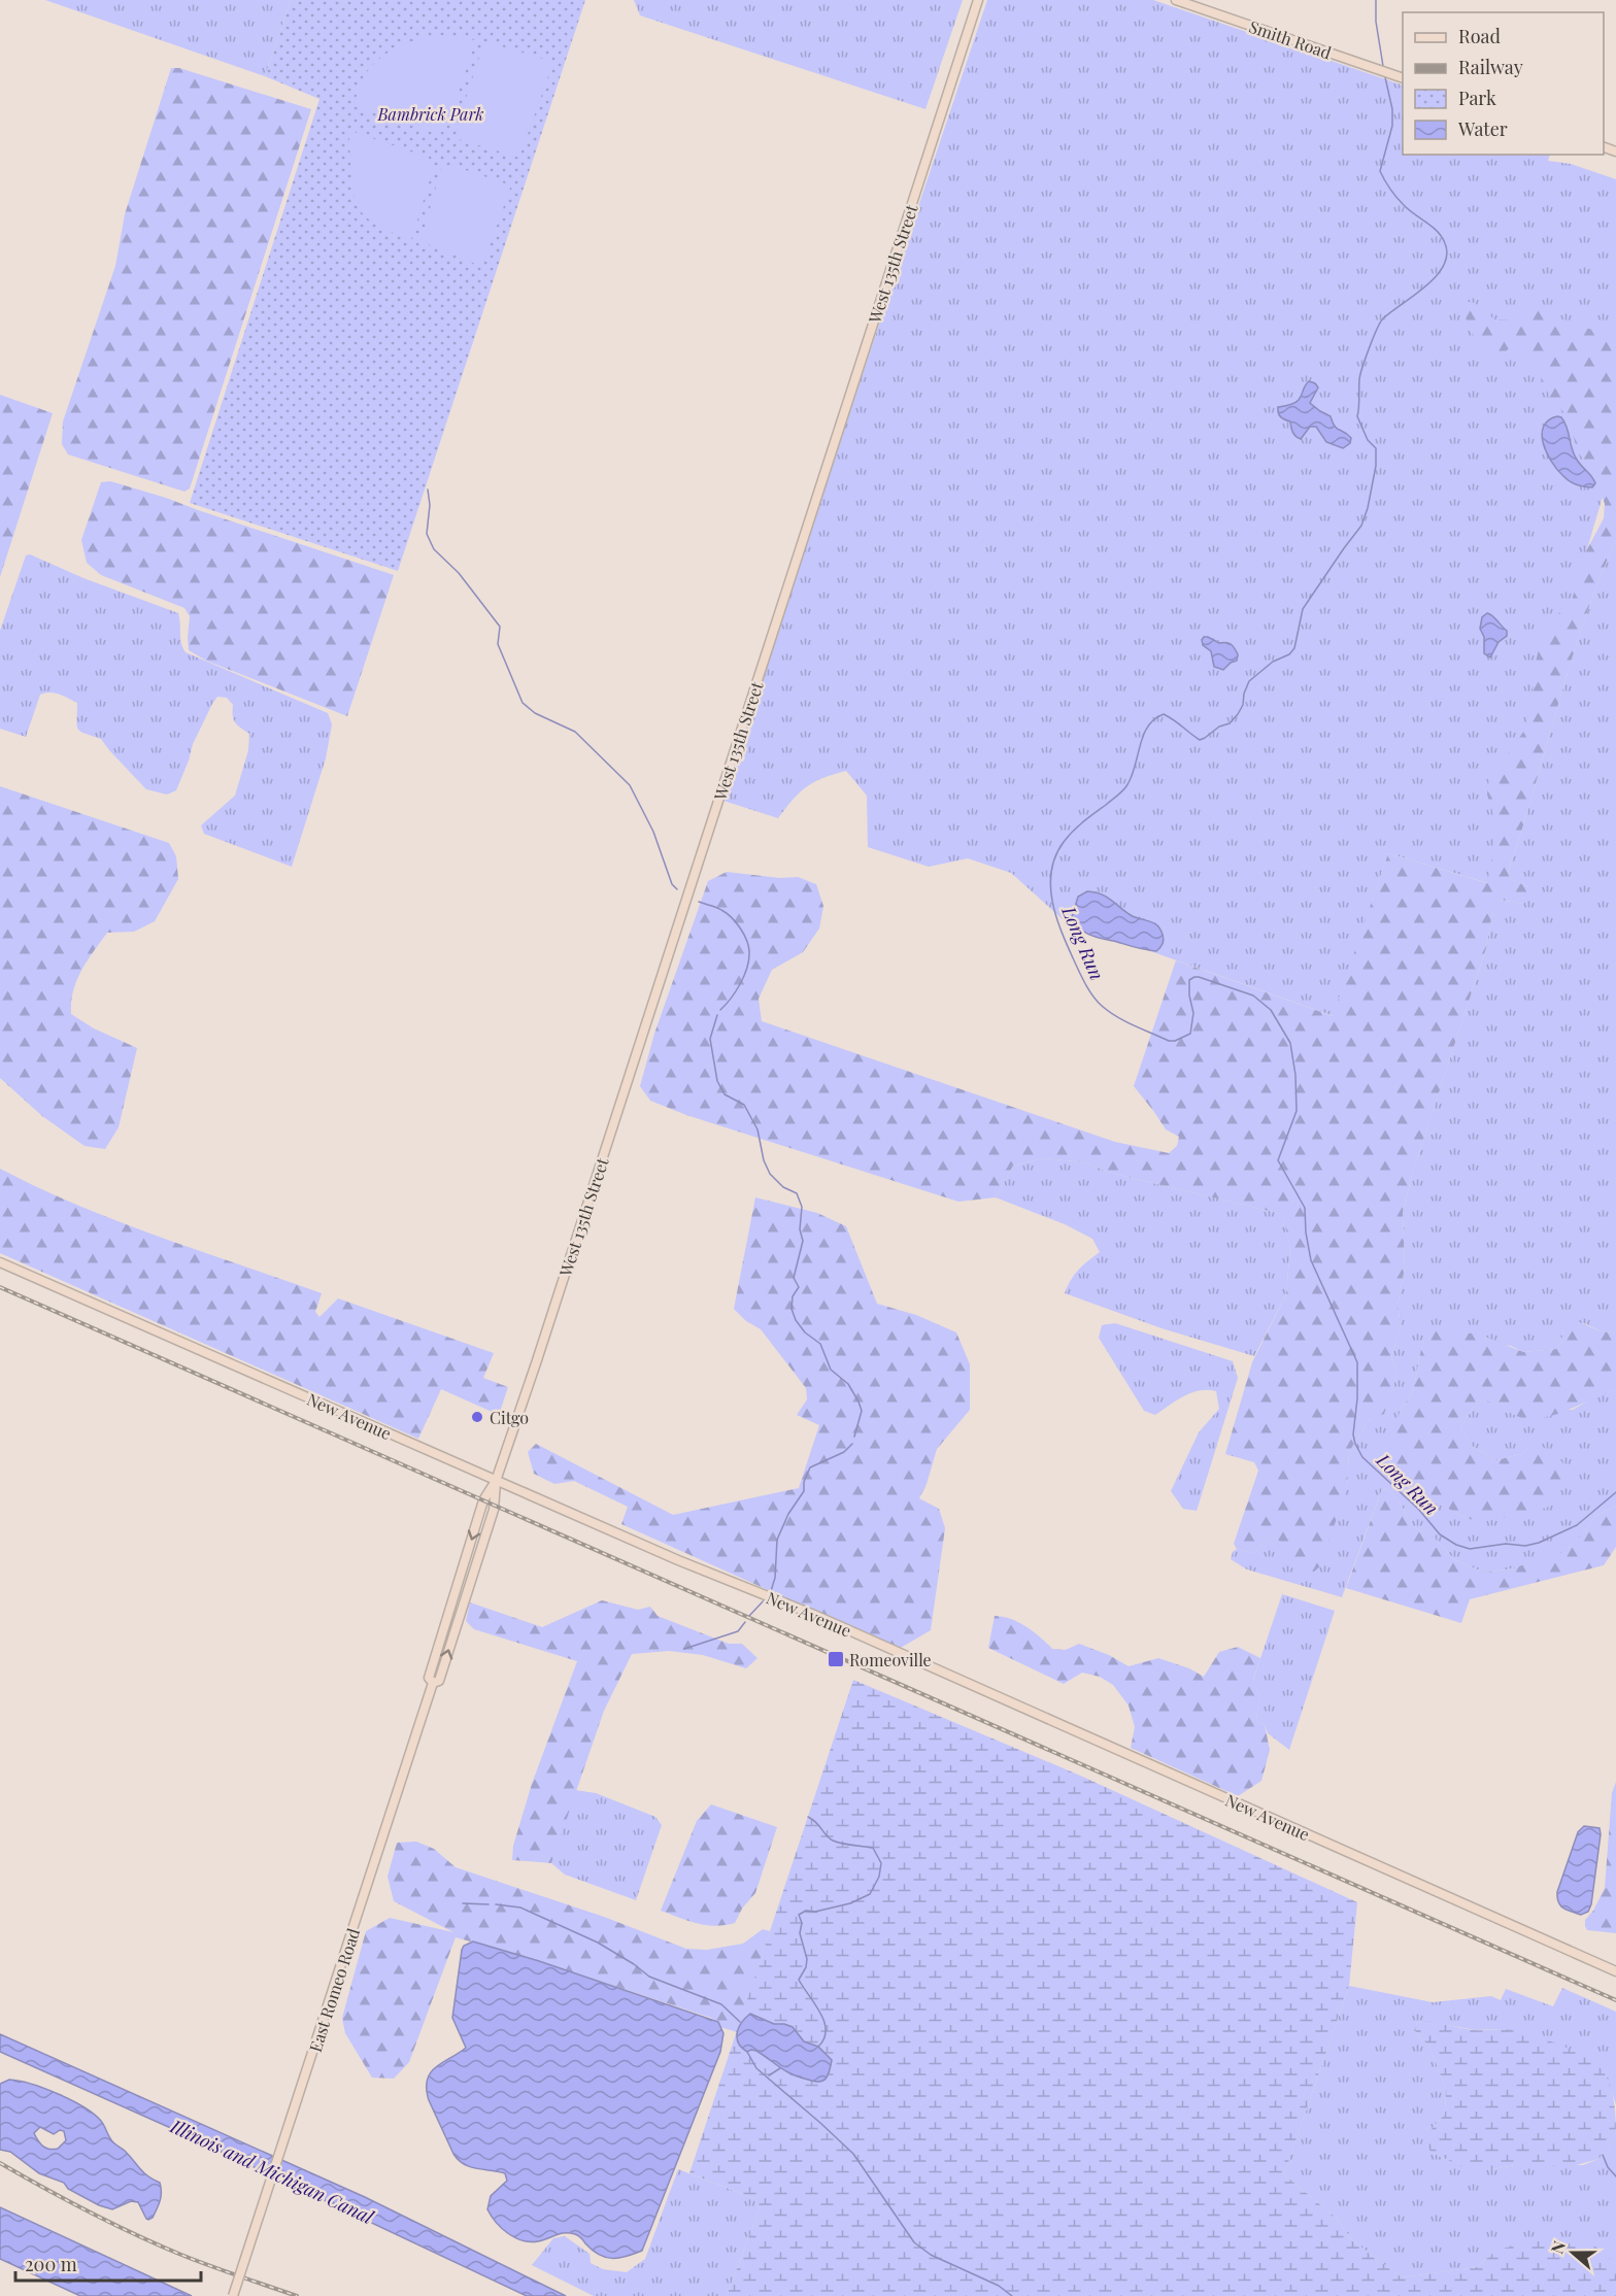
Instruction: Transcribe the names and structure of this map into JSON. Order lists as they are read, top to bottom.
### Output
{
  "streets": {
    "main road": [
      "Smith Road",
      "West 135th Street",
      "New Avenue",
      "East Romeo Road"
    ]
  },
  "crossings": [
    ["West 135th Street", "New Avenue"],
    ["West 135th Street", "East Romeo Road"],
    ["New Avenue", "East Romeo Road"]
  ],
  "water": ["Long Run", "Illinois and Michigan Canal"],
  "parks": ["Bambrick Park"],
  "places": {
    "other": ["Citgo"],
    "transit": ["Romeoville"]
  },
  "legend": [
    "Road",
    "Railway",
    "Park",
    "Water"
  ],
  "scale_bar": "200 m",
  "north": "left"
}
